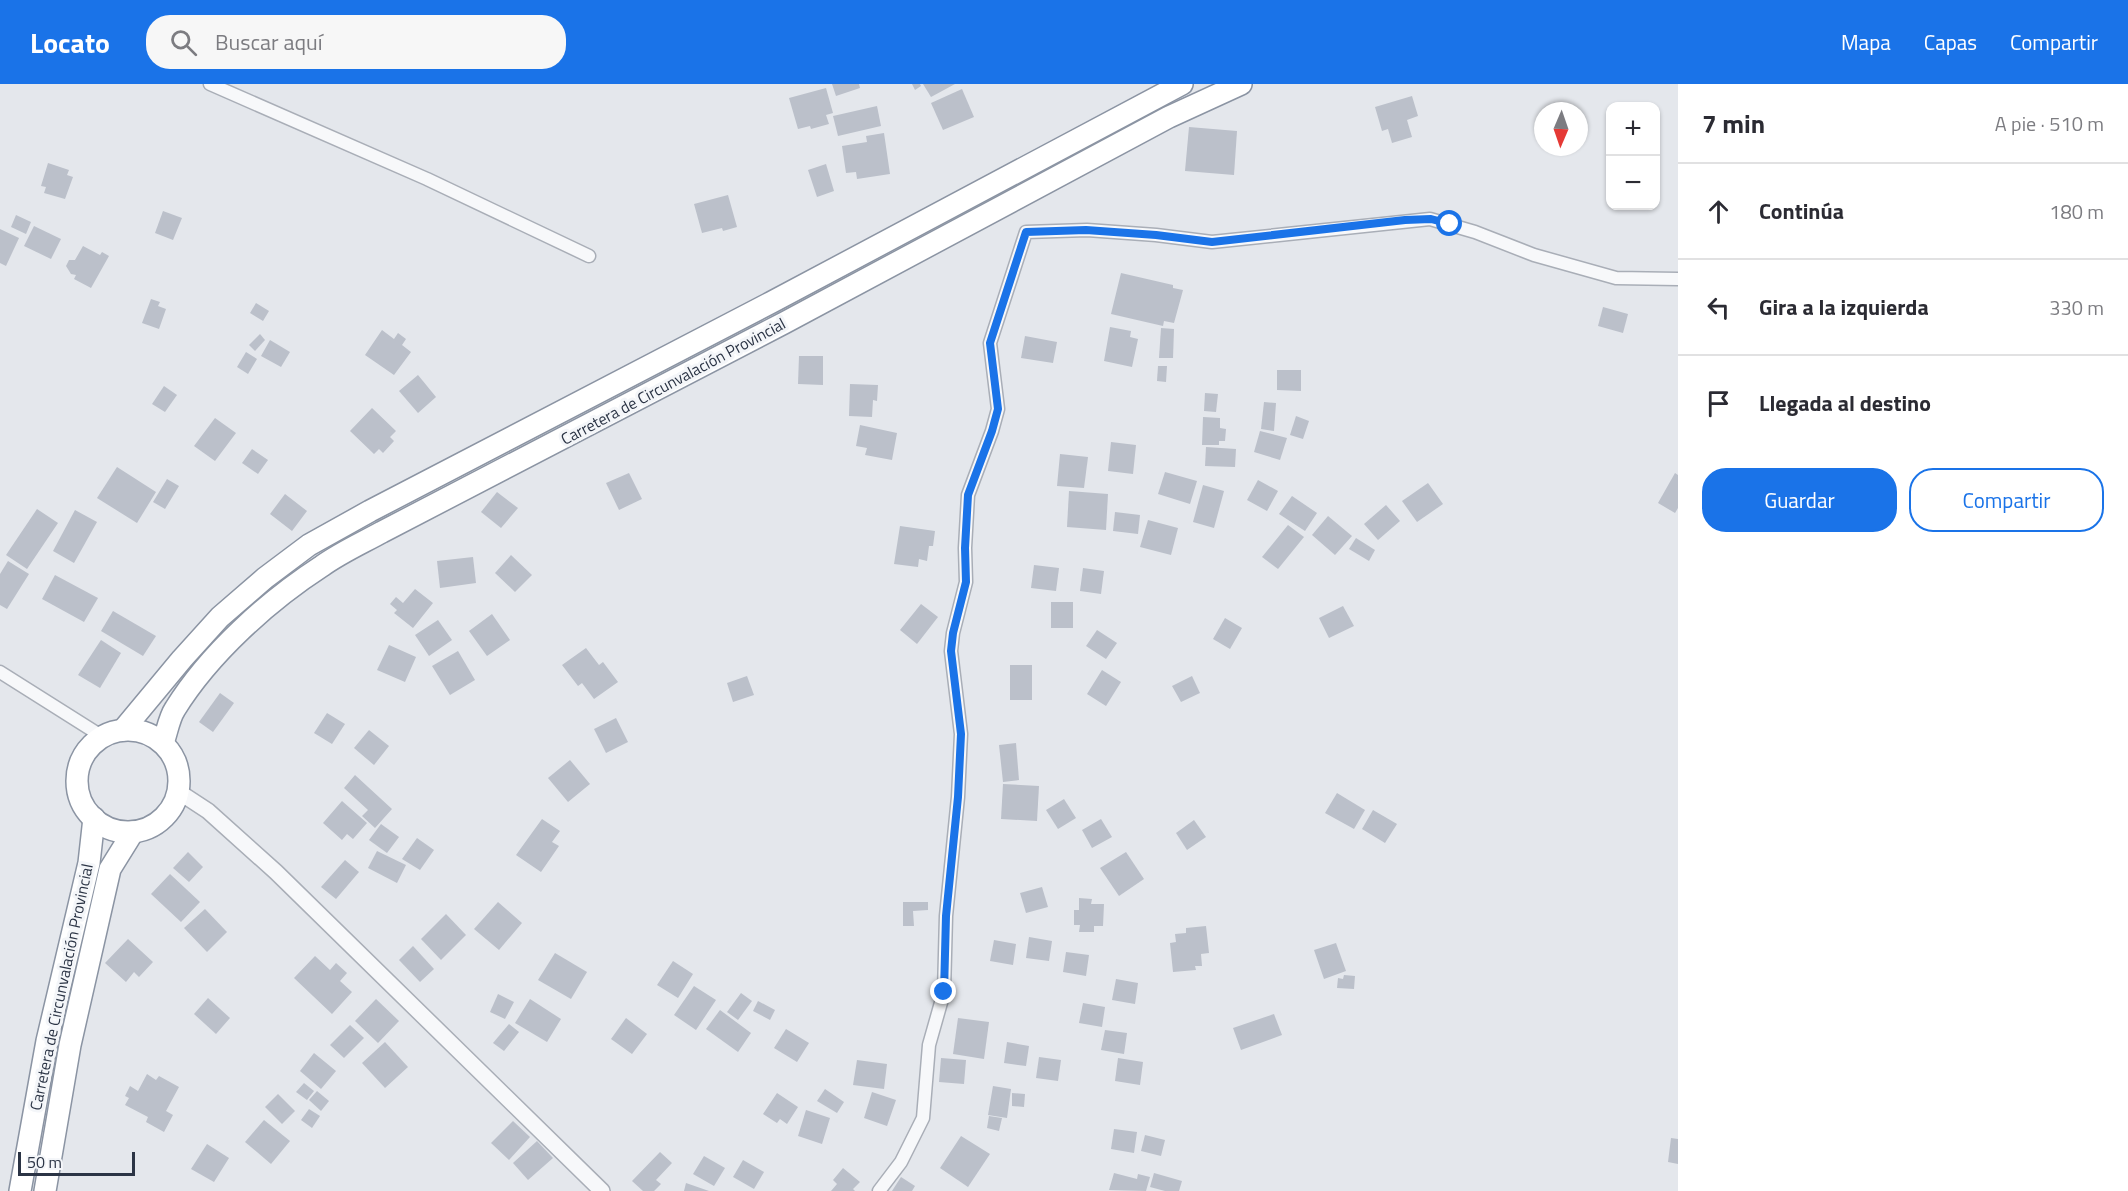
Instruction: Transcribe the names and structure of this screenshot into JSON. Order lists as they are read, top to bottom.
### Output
{
  "streets": {
    "highway": ["Carretera de Circunvalación Provincial"]
  },
  "scale_bar": "50 m",
  "north": "bottom",
  "page": {
    "header": "Locato",
    "search": "Buscar aquí",
    "nav": ["Mapa", "Capas", "Compartir"],
    "heading": ["7 min", "A pie · 510 m"],
    "map_buttons": ["+", "−"],
    "list": [
      ["Continúa", "180 m"],
      ["Gira a la izquierda", "330 m"],
      "Llegada al destino"
    ],
    "buttons": ["Guardar", "Compartir"],
    "scale": "50 m"
  }
}
